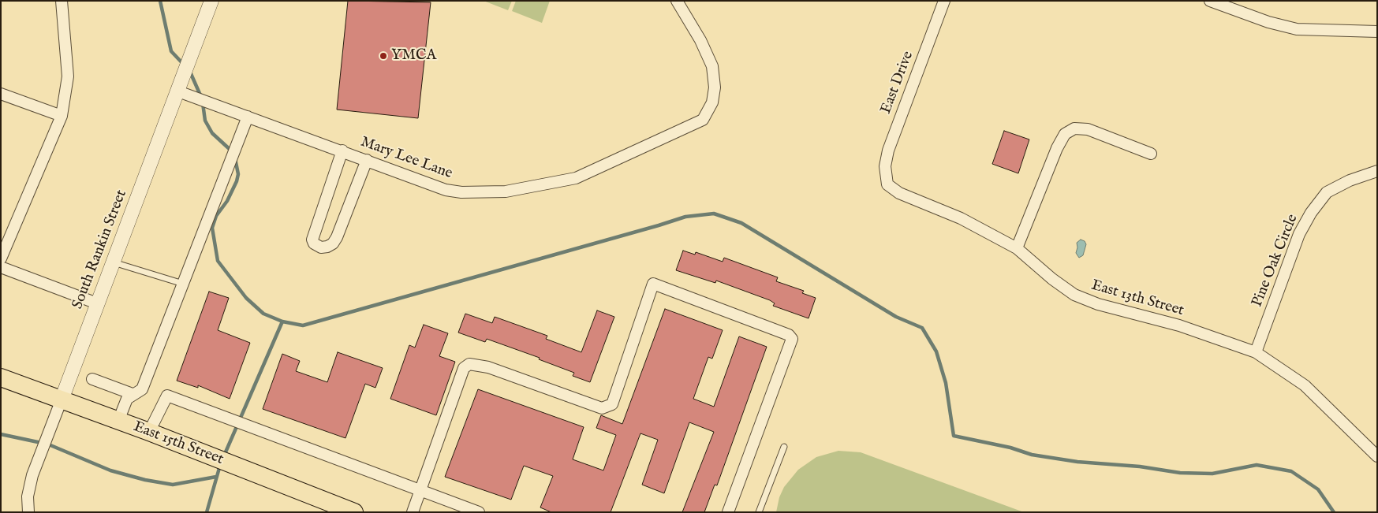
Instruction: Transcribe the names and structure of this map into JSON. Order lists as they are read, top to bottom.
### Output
{
  "streets": {
    "main road": ["East 15th Street"],
    "street": [
      "East Drive",
      "Mary Lee Lane",
      "South Rankin Street",
      "Pine Oak Circle",
      "East 13th Street"
    ]
  },
  "crossings": [
    ["East Drive", "East 13th Street"],
    ["Mary Lee Lane", "South Rankin Street"],
    ["South Rankin Street", "East 15th Street"],
    ["Pine Oak Circle", "East 13th Street"]
  ],
  "places": ["YMCA"]
}
